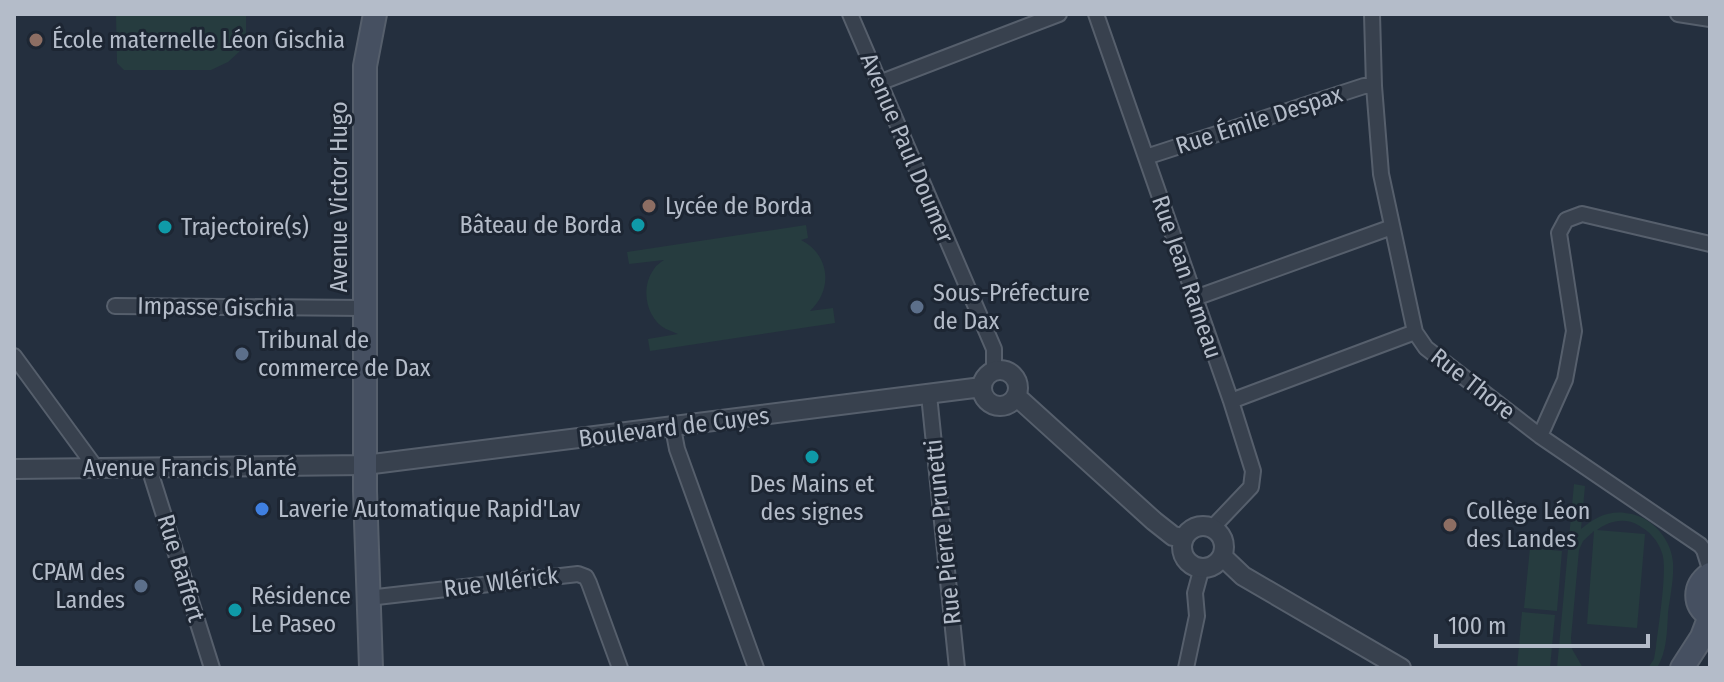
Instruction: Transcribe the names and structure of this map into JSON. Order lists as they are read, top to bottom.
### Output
{
  "streets": {
    "main road": ["Avenue Victor Hugo"],
    "street": [
      "Rue Émile Despax",
      "Avenue Paul Doumer",
      "Rue Jean Rameau",
      "Impasse Gischia",
      "Rue Thore",
      "Boulevard de Cuyes",
      "Avenue Francis Planté",
      "Rue Pierre Prunetti",
      "Rue Baffert",
      "Rue Wlérick"
    ]
  },
  "crossings": [
    ["Rue Émile Despax", "Rue Jean Rameau"],
    ["Rue Émile Despax", "Rue Thore"],
    ["Avenue Paul Doumer", "Boulevard de Cuyes"],
    ["Avenue Victor Hugo", "Impasse Gischia"],
    ["Avenue Victor Hugo", "Boulevard de Cuyes"],
    ["Avenue Victor Hugo", "Avenue Francis Planté"],
    ["Avenue Victor Hugo", "Rue Wlérick"],
    ["Boulevard de Cuyes", "Avenue Francis Planté"],
    ["Boulevard de Cuyes", "Rue Pierre Prunetti"],
    ["Avenue Francis Planté", "Rue Baffert"]
  ],
  "places": [
    "École maternelle Léon Gischia",
    "Lycée de Borda",
    "Bâteau de Borda",
    "Trajectoire(s)",
    "Sous-Préfecture de Dax",
    "Tribunal de commerce de Dax",
    "Des Mains et des signes",
    "Laverie Automatique Rapid'Lav",
    "Collège Léon des Landes",
    "CPAM des Landes",
    "Résidence Le Paseo"
  ],
  "scale_bar": "100 m"
}
